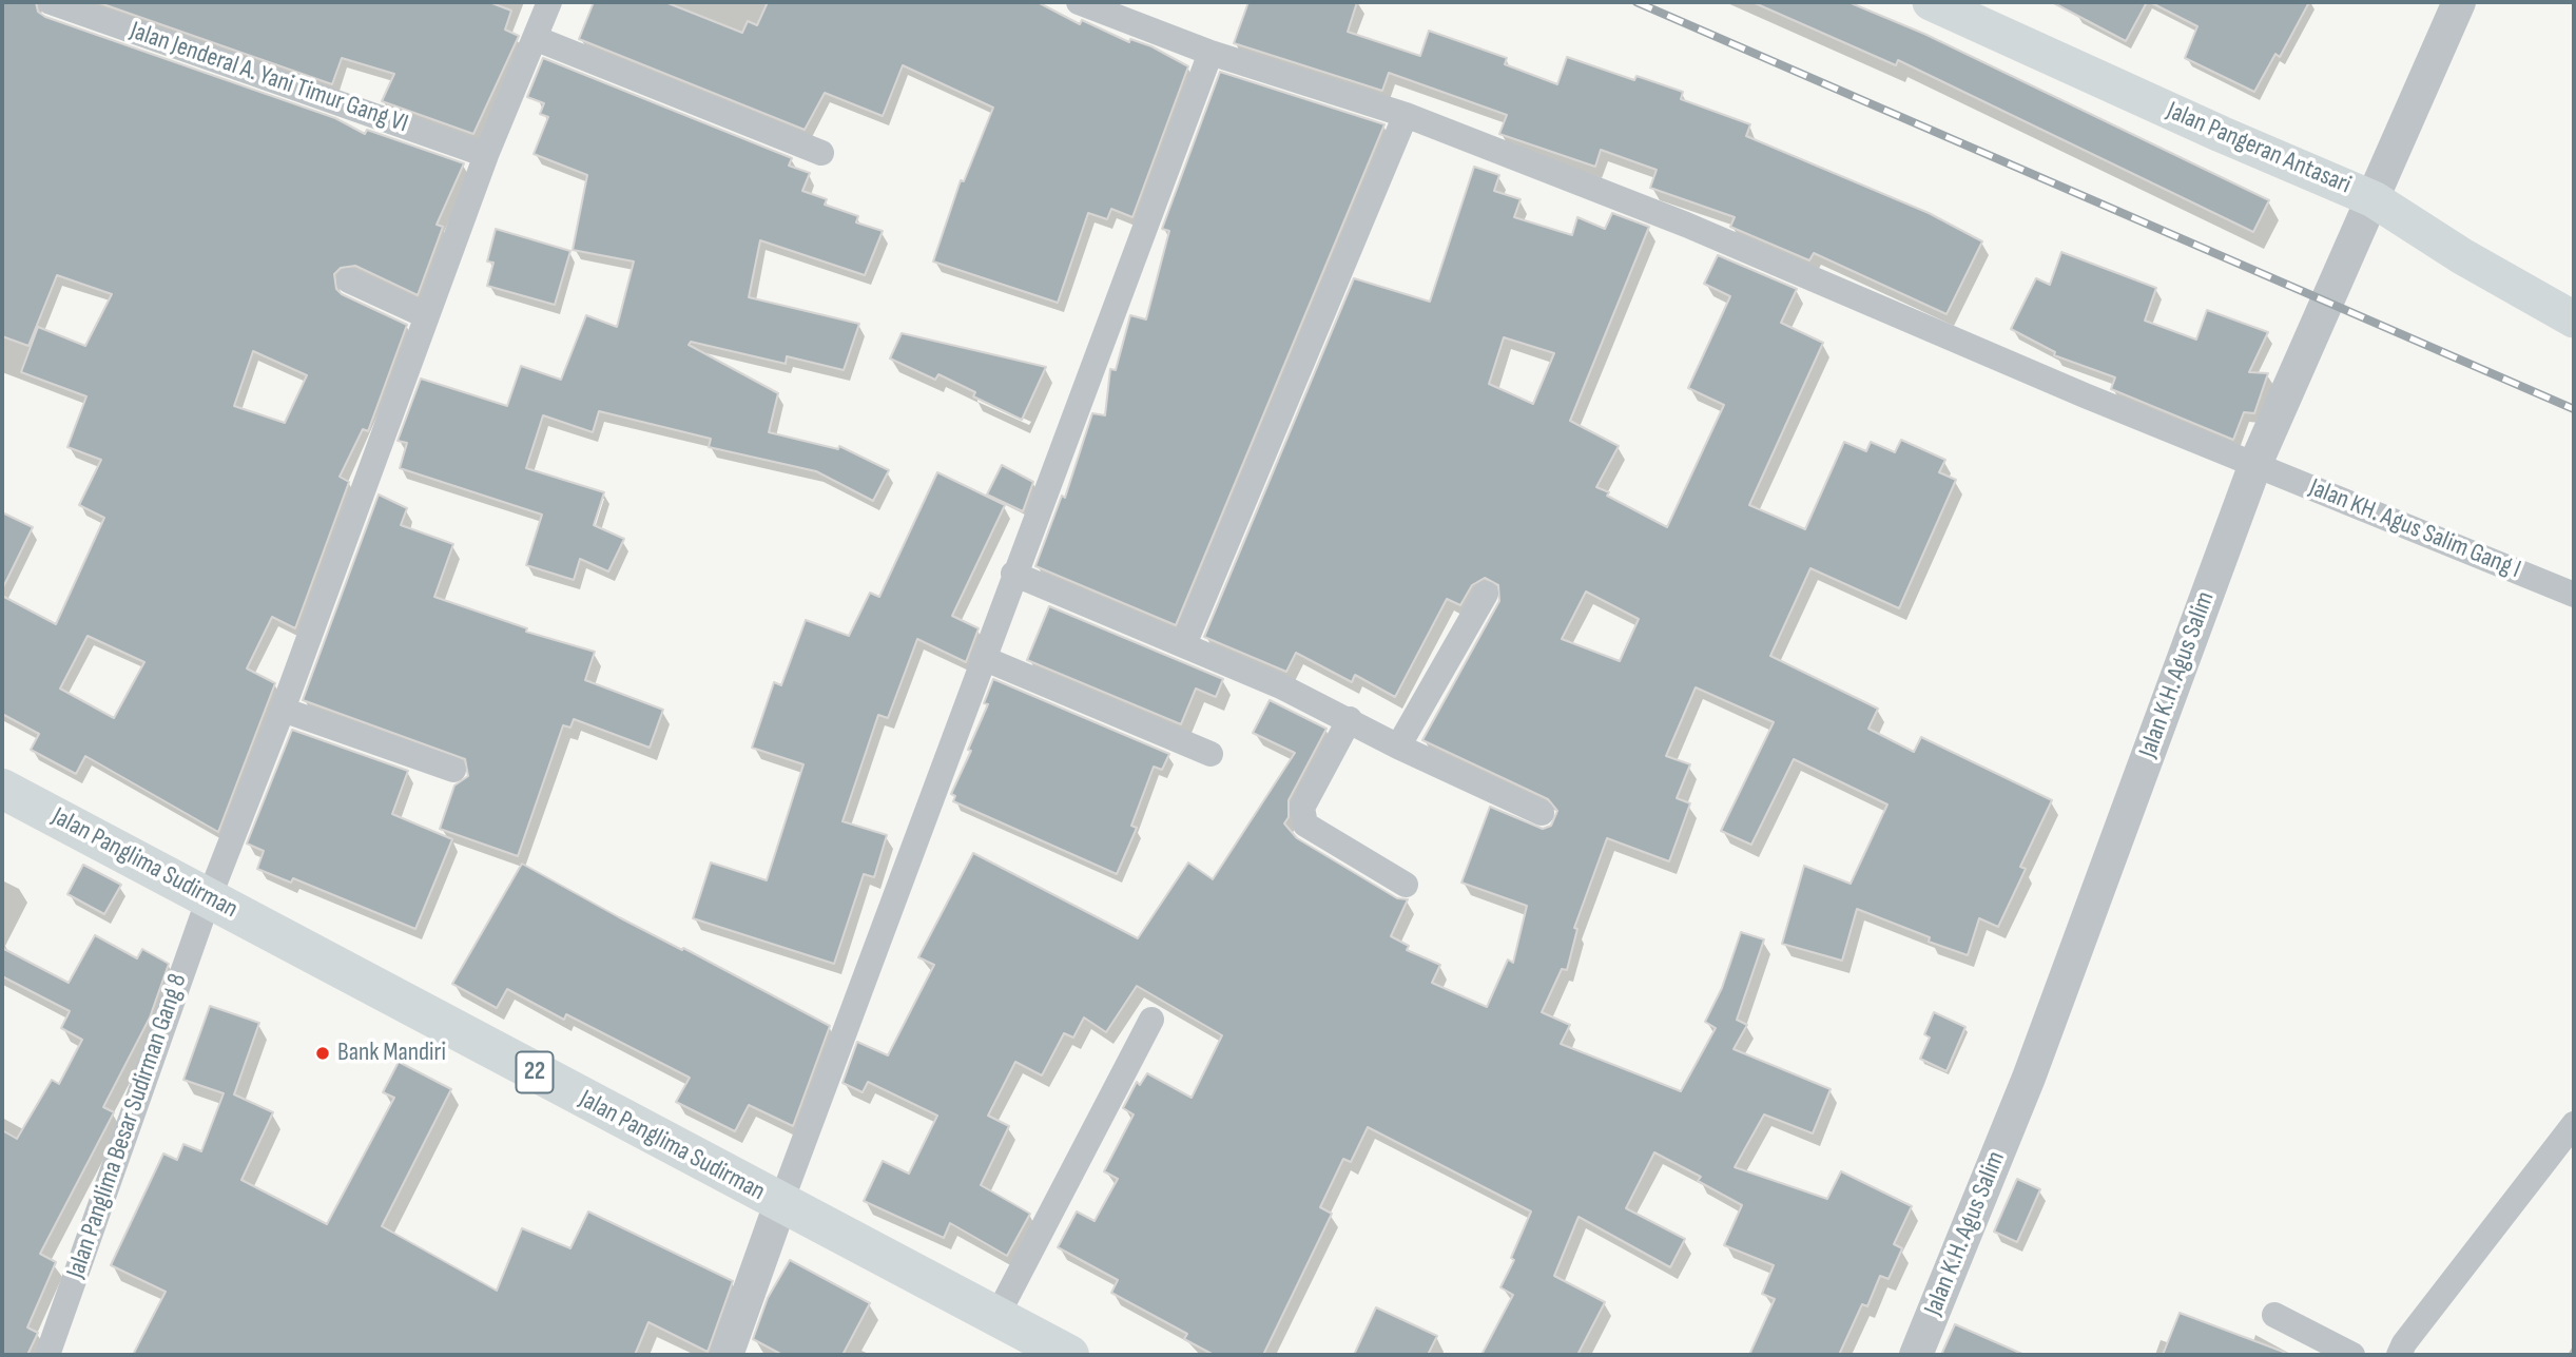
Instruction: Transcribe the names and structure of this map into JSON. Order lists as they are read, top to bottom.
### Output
{
  "streets": {
    "highway": ["Jalan Panglima Sudirman", "22"],
    "main road": ["Jalan Pangeran Antasari"],
    "street": [
      "Jalan Jenderal A. Yani Timur Gang VI",
      "Jalan KH. Agus Salim Gang I",
      "Jalan K.H. Agus Salim",
      "Jalan Panglima Besar Sudirman Gang 8"
    ]
  },
  "crossings": [
    ["Jalan Jenderal A. Yani Timur Gang VI", "Jalan Panglima Besar Sudirman Gang 8"],
    ["Jalan Pangeran Antasari", "Jalan K.H. Agus Salim"],
    ["Jalan KH. Agus Salim Gang I", "Jalan K.H. Agus Salim"],
    ["Jalan Panglima Sudirman", "Jalan Panglima Besar Sudirman Gang 8"]
  ],
  "places": ["Bank Mandiri"]
}
